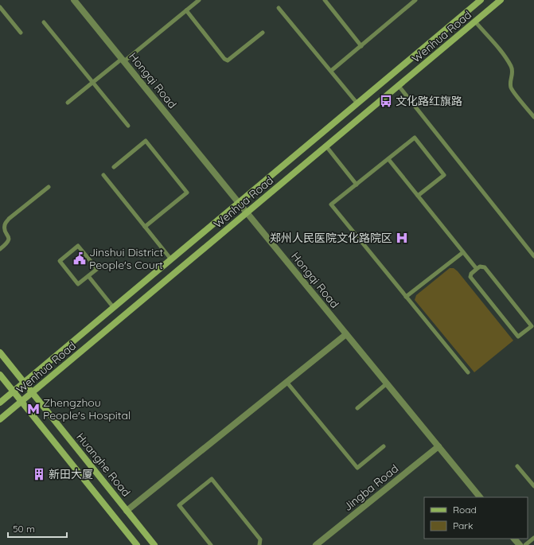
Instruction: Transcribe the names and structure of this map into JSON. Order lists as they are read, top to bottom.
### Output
{
  "streets": {
    "main road": ["Wenhua Road", "Huanghe Road"],
    "street": ["Hongqi Road", "Jingba Road"]
  },
  "crossings": [
    ["Wenhua Road", "Hongqi Road"],
    ["Wenhua Road", "Huanghe Road"],
    ["Hongqi Road", "Jingba Road"]
  ],
  "places": {
    "bus stop": ["文化路红旗路"],
    "hospital": ["郑州人民医院文化路院区"],
    "public building": ["Jinshui District People's Court"],
    "metro station": ["Zhengzhou People's Hospital"],
    "building": ["新田大厦"]
  },
  "legend": ["Road", "Park"],
  "scale_bar": "50 m"
}
